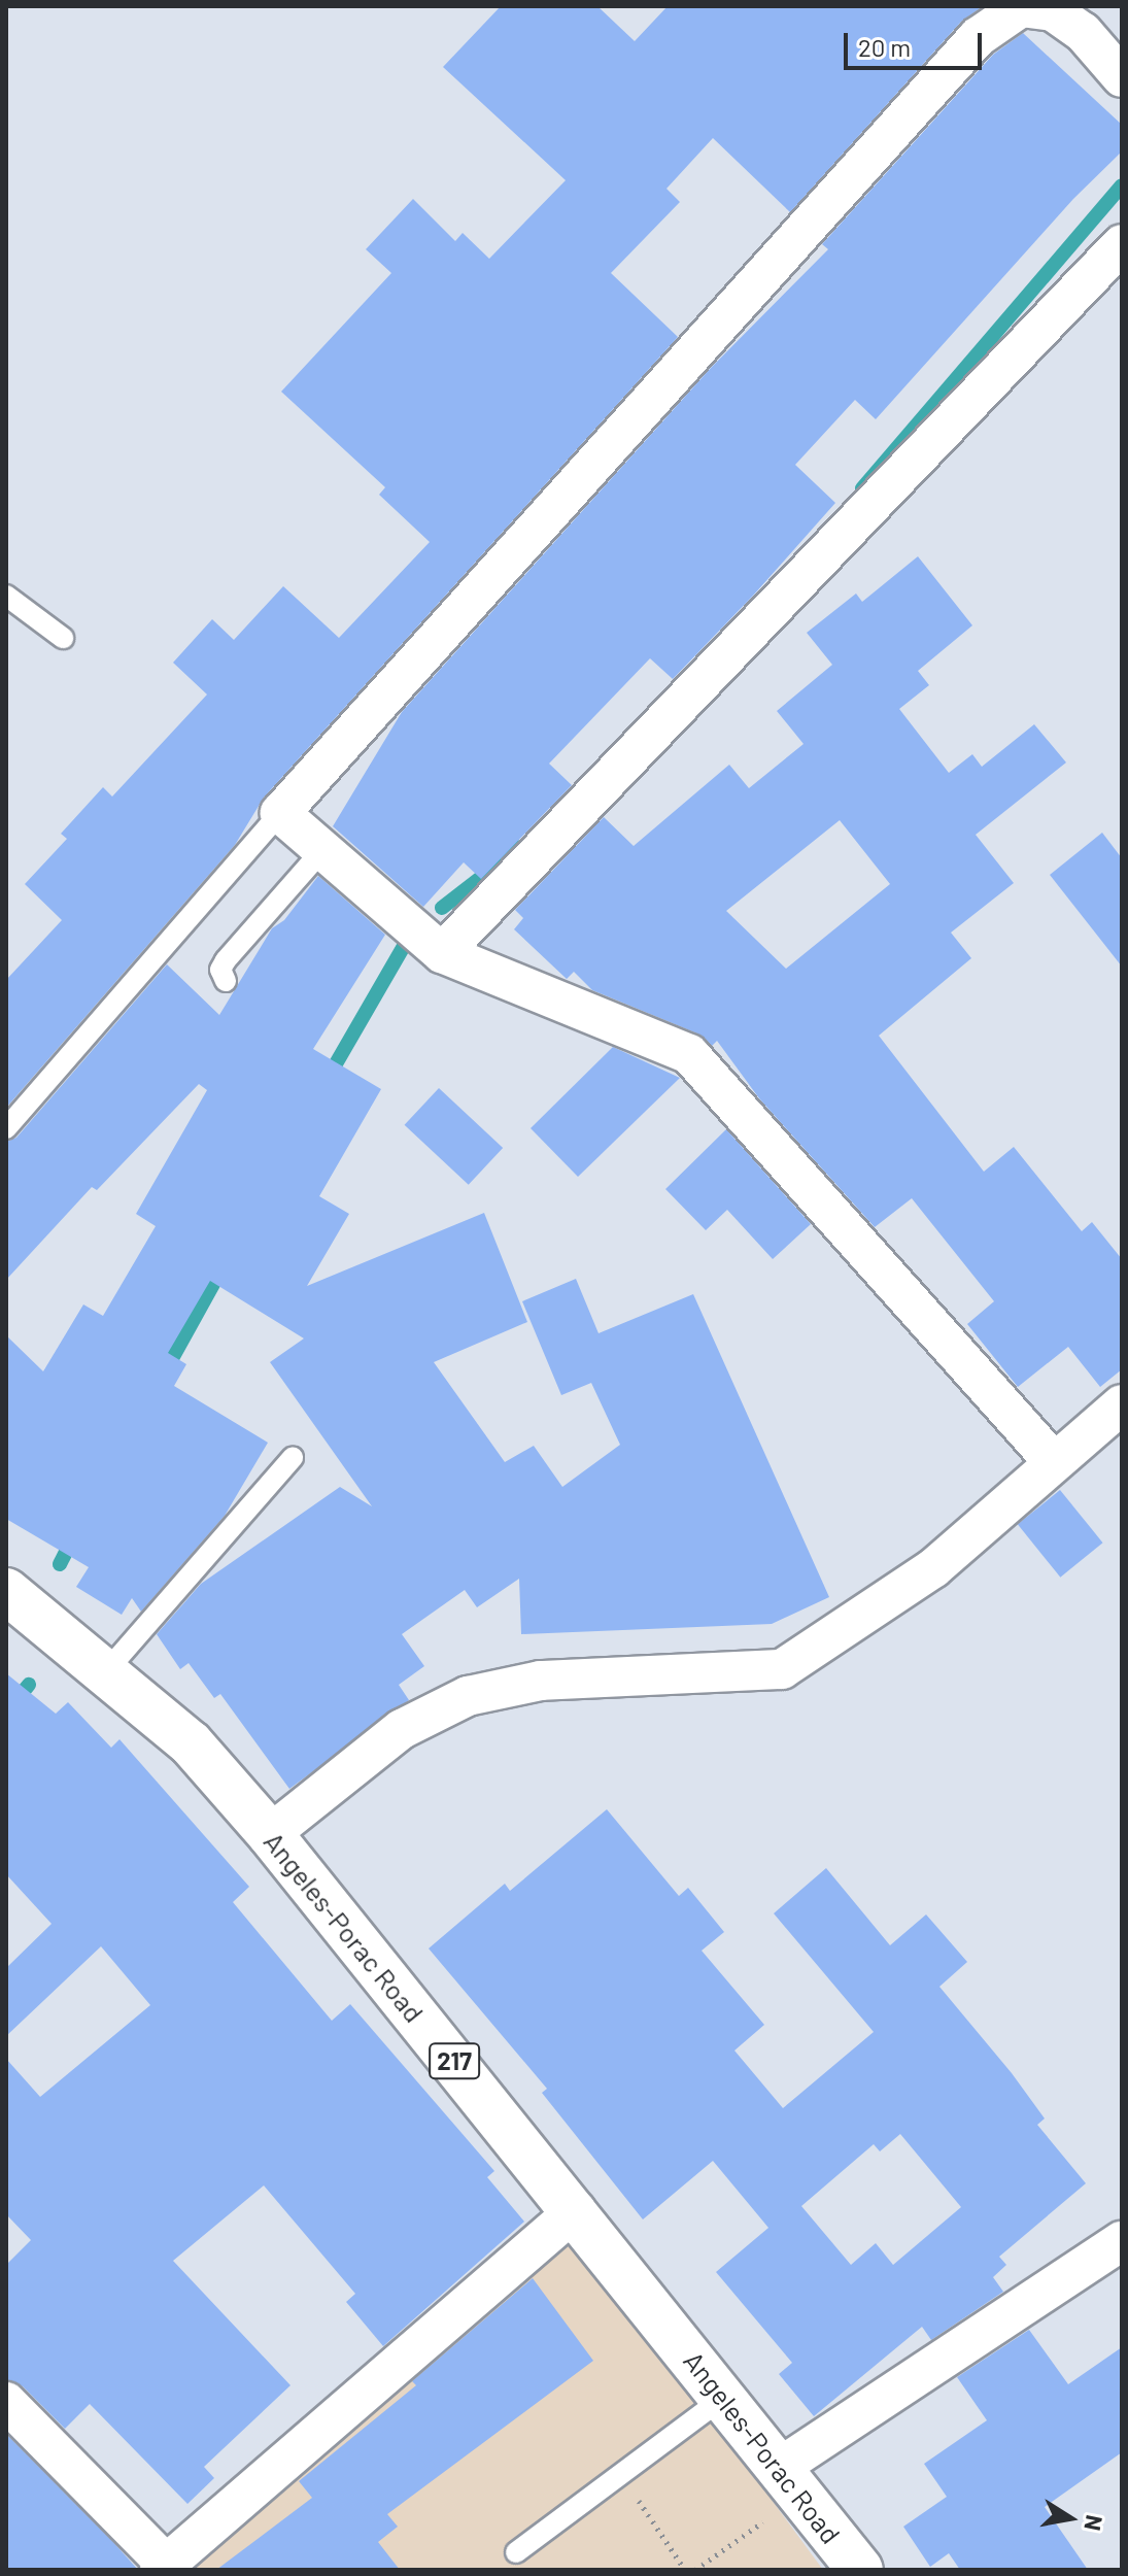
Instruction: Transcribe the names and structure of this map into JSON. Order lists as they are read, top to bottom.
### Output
{
  "streets": {
    "main road": ["Angeles-Porac Road", "217"]
  },
  "scale_bar": "20 m",
  "north": "right"
}
